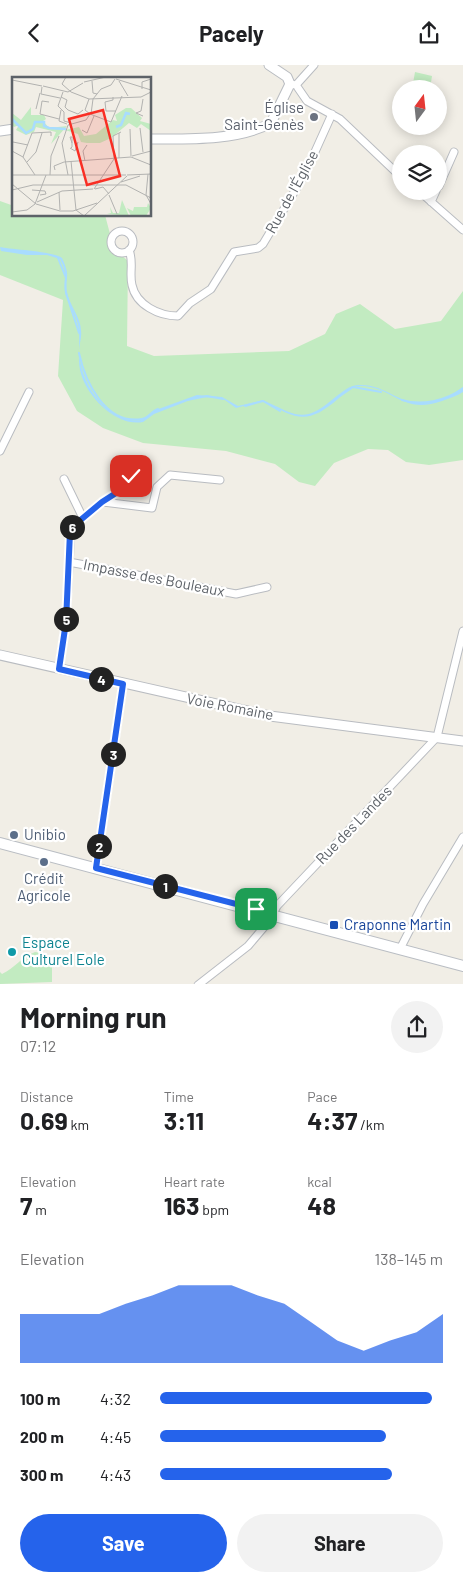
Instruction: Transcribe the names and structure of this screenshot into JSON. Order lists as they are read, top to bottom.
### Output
{
  "streets": {
    "street": [
      "Rue de l'Église",
      "Impasse des Bouleaux",
      "Voie Romaine",
      "Rue des Landes"
    ]
  },
  "crossings": [
    ["Voie Romaine", "Rue des Landes"]
  ],
  "places": {
    "other": [
      "Église Saint-Genès",
      "Unibio",
      "Crédit Agricole",
      "Espace Culturel Eole"
    ],
    "transit": ["Craponne Martin"]
  },
  "north": "top",
  "page": {
    "header": "Pacely",
    "pins": [
      "6",
      "5",
      "4",
      "3",
      "2",
      "1"
    ],
    "heading": ["Morning run", "07:12"],
    "stats": [
      ["Distance", "0.69 km"],
      ["Time", "3:11"],
      ["Pace", "4:37 /km"],
      ["Elevation", "7 m"],
      ["Heart rate", "163 bpm"],
      ["kcal", "48"]
    ],
    "chart": ["Elevation", "138–145 m"],
    "list": [
      {
        "name": "100 m",
        "note": "4:32"
      },
      {
        "name": "200 m",
        "note": "4:45"
      },
      {
        "name": "300 m",
        "note": "4:43"
      }
    ],
    "buttons": ["Save", "Share"]
  }
}
